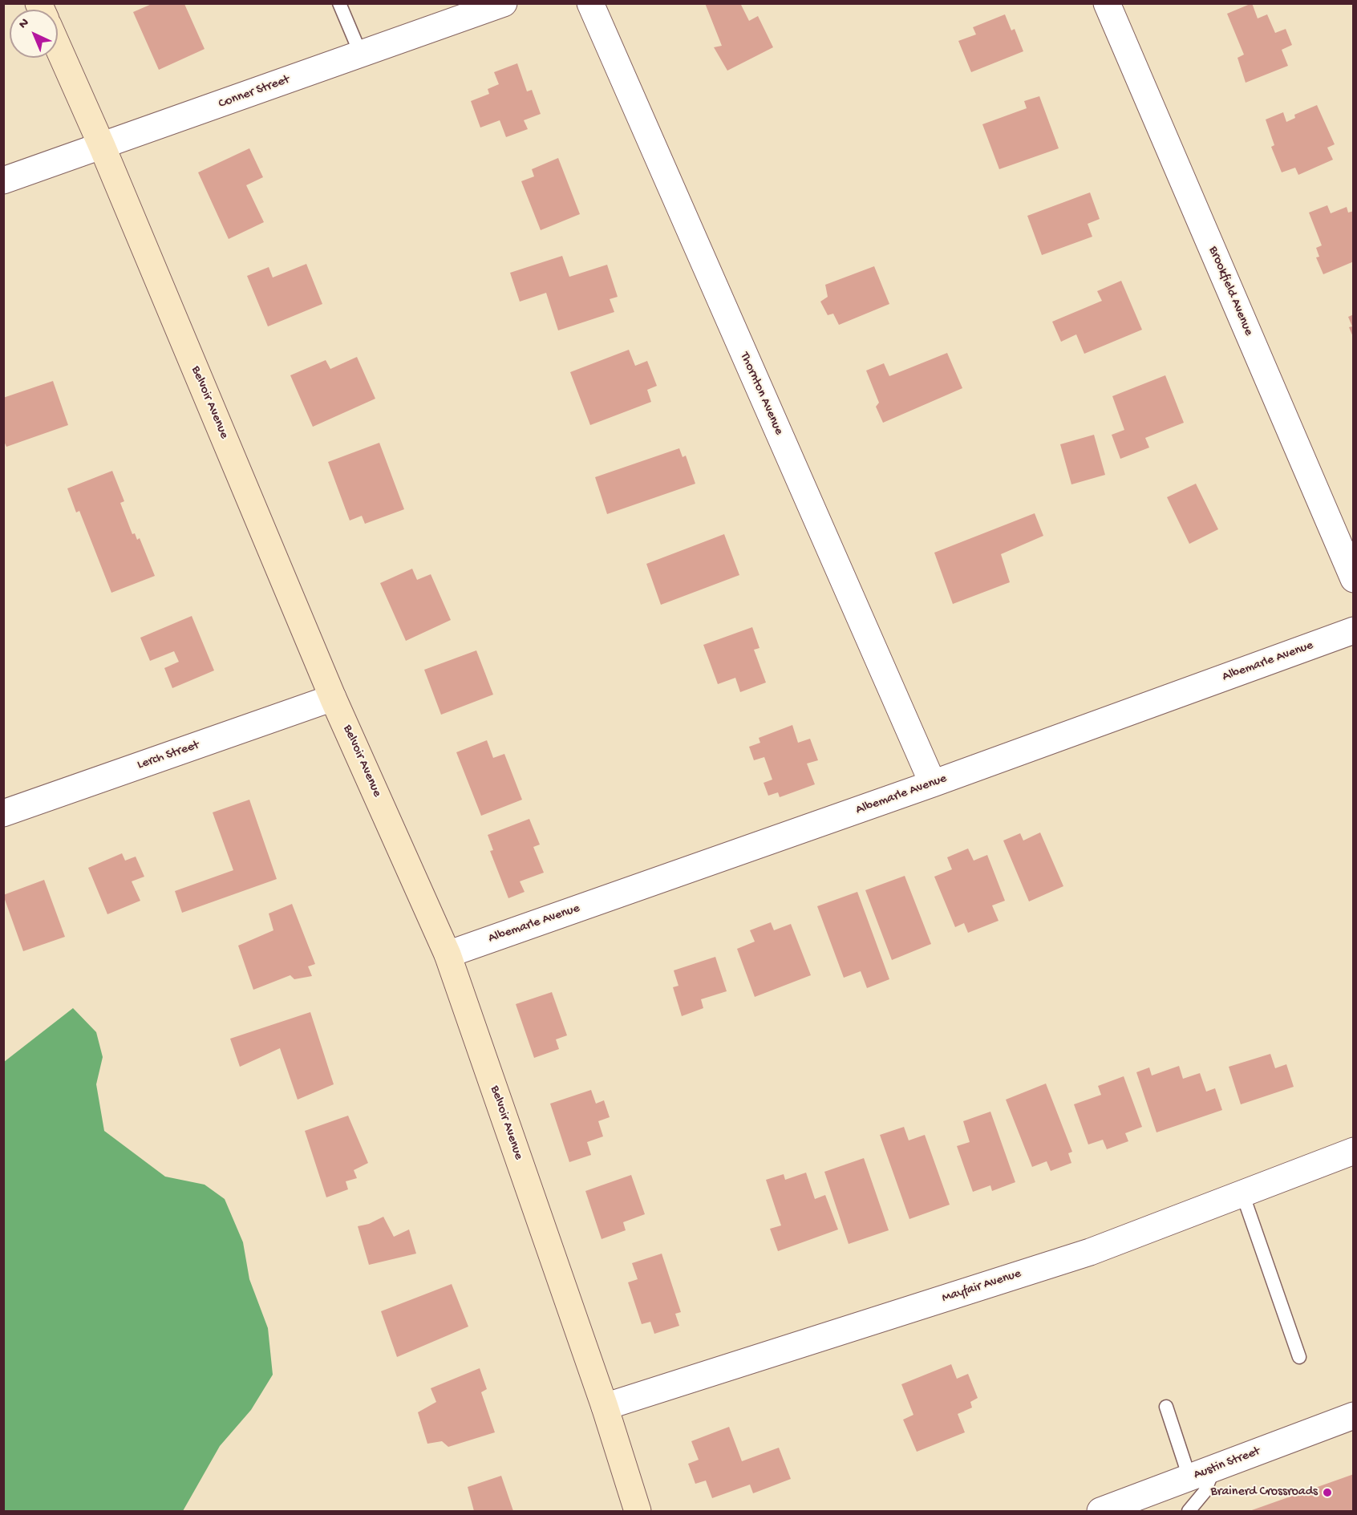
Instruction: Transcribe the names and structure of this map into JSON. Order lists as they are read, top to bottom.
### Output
{
  "streets": {
    "street": [
      "Conner Street",
      "Brookfield Avenue",
      "Thornton Avenue",
      "Belvoir Avenue",
      "Albemarle Avenue",
      "Lerch Street",
      "Mayfair Avenue",
      "Austin Street"
    ]
  },
  "crossings": [
    ["Conner Street", "Belvoir Avenue"],
    ["Thornton Avenue", "Albemarle Avenue"],
    ["Belvoir Avenue", "Albemarle Avenue"],
    ["Belvoir Avenue", "Lerch Street"],
    ["Belvoir Avenue", "Mayfair Avenue"]
  ],
  "places": ["Brainerd Crossroads"],
  "north": "top left"
}
